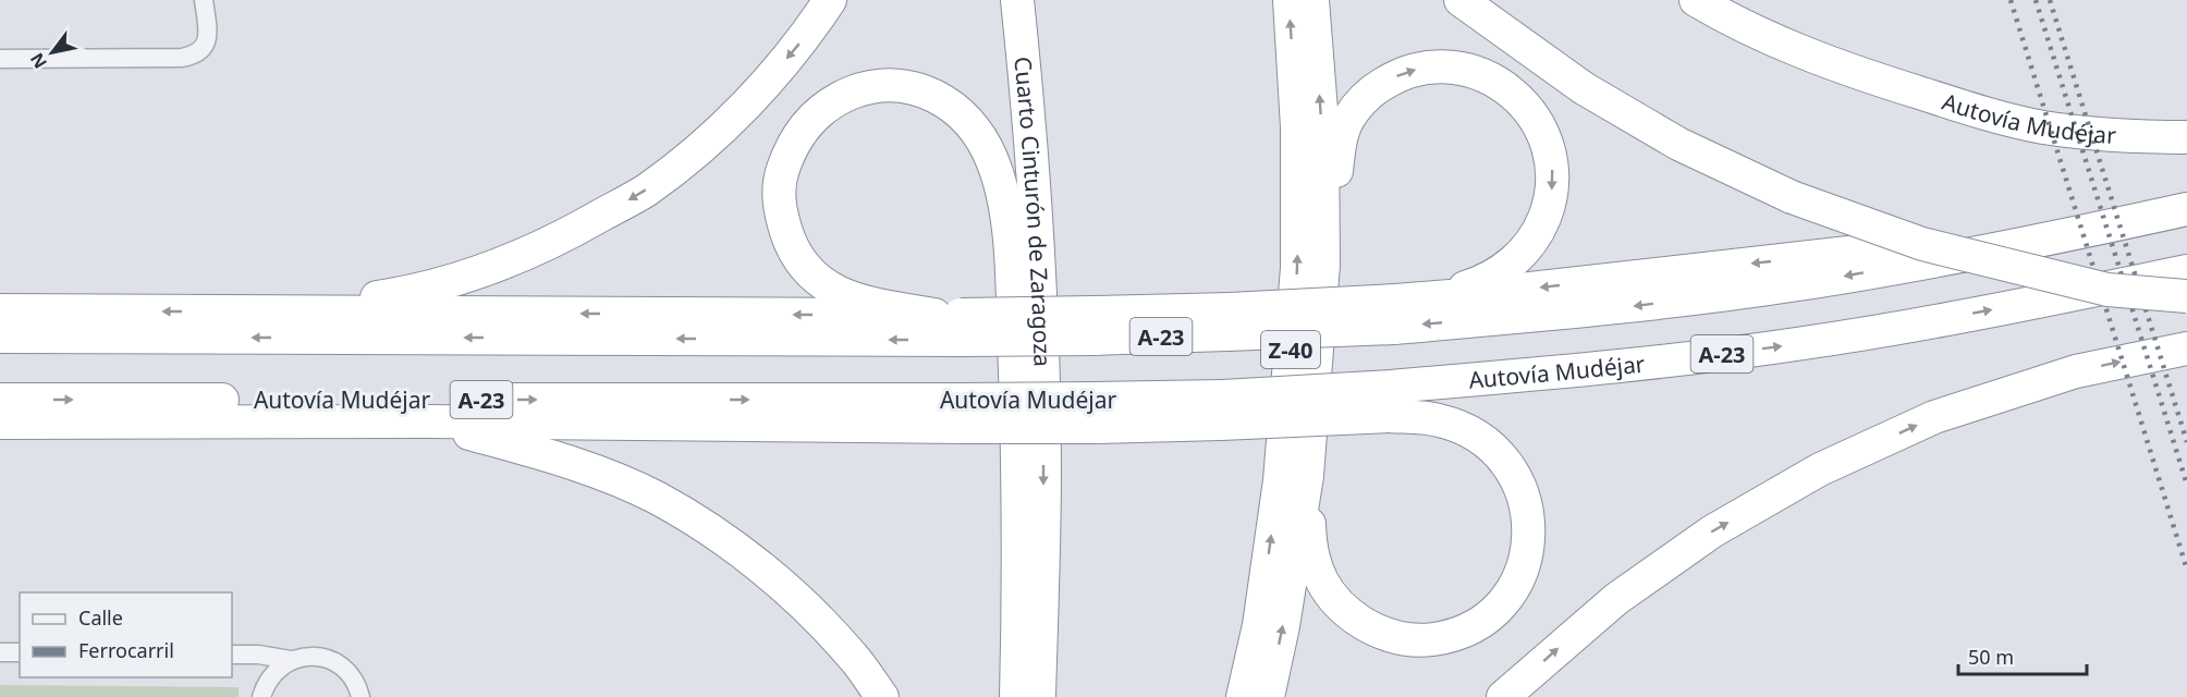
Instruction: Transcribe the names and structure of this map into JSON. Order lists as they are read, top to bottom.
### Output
{
  "streets": {
    "highway": [
      "Autovía Mudéjar",
      "Cuarto Cinturón de Zaragoza",
      "A-23",
      "Z-40"
    ]
  },
  "legend": ["Calle", "Ferrocarril"],
  "scale_bar": "50 m",
  "north": "bottom left"
}
